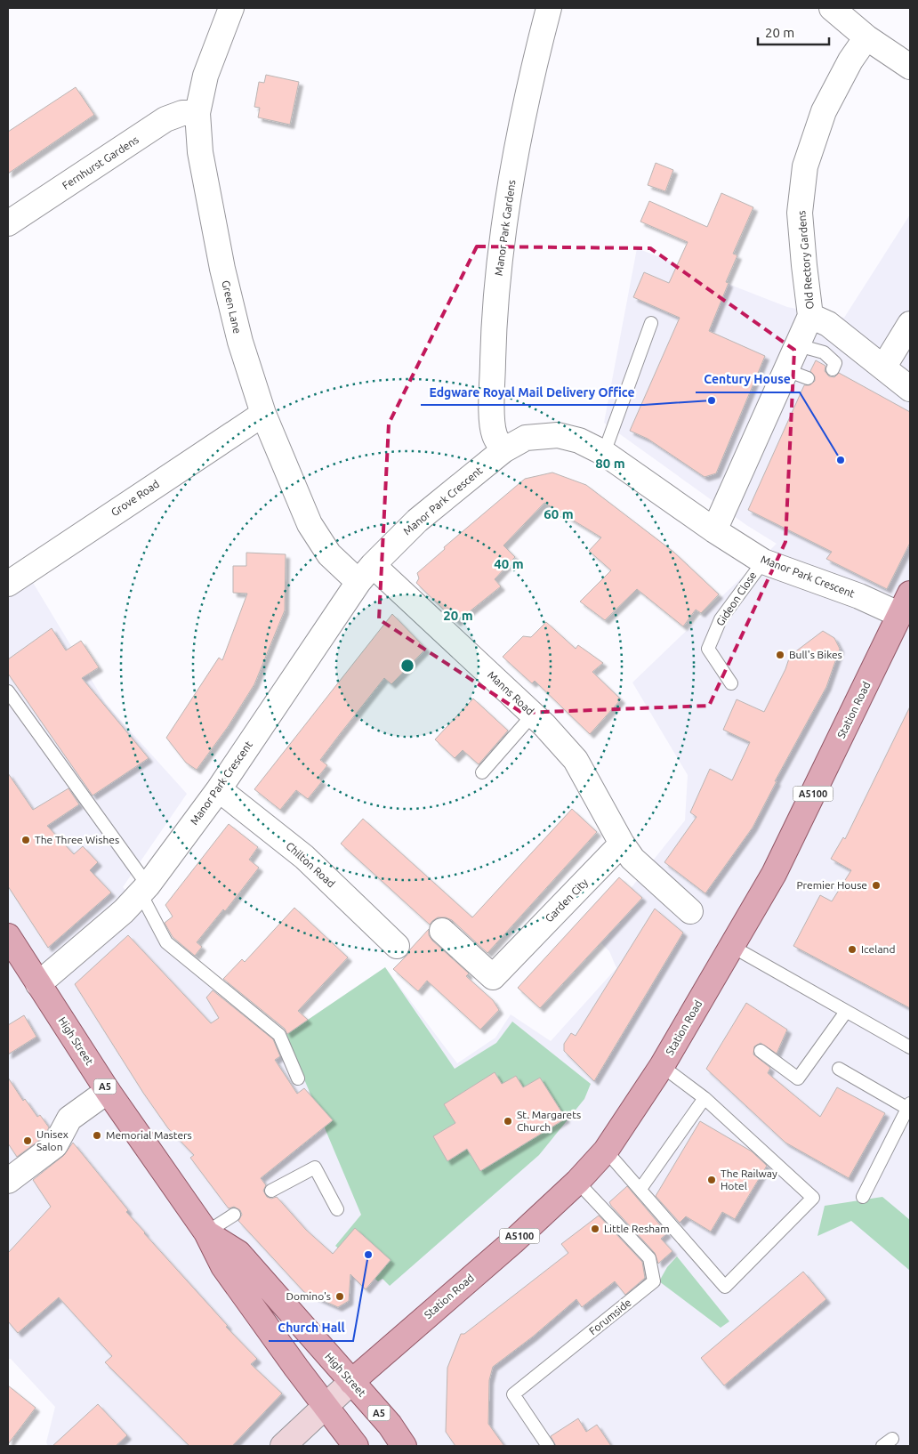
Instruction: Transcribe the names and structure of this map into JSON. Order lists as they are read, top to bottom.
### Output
{
  "streets": {
    "main road": [
      "Station Road",
      "A5100",
      "High Street",
      "A5"
    ],
    "street": [
      "Fernhurst Gardens",
      "Manor Park Gardens",
      "Old Rectory Gardens",
      "Green Lane",
      "Grove Road",
      "Manor Park Crescent",
      "Manns Road",
      "Chilton Road",
      "Garden City"
    ],
    "lane": ["Gideon Close", "Forumside"]
  },
  "crossings": [
    ["Fernhurst Gardens", "Green Lane"],
    ["Manor Park Gardens", "Manor Park Crescent"],
    ["Old Rectory Gardens", "Manor Park Crescent"],
    ["Green Lane", "Grove Road"],
    ["Green Lane", "Manor Park Crescent"],
    ["Green Lane", "Manns Road"],
    ["Manor Park Crescent", "Gideon Close"],
    ["Manor Park Crescent", "Manns Road"],
    ["Manor Park Crescent", "Station Road"],
    ["Manor Park Crescent", "Chilton Road"],
    ["Manor Park Crescent", "High Street"],
    ["Manns Road", "Garden City"],
    ["Station Road", "High Street"],
    ["Station Road", "Forumside"]
  ],
  "places": [
    "Edgware Royal Mail Delivery Office",
    "Century House",
    "Bull's Bikes",
    "The Three Wishes",
    "Premier House",
    "Iceland",
    "St. Margarets Church",
    "Memorial Masters",
    "Unisex Salon",
    "The Railway Hotel",
    "Little Resham",
    "Church Hall",
    "Domino's"
  ],
  "scale_bar": "20 m",
  "rings": [
    "80 m",
    "60 m",
    "40 m",
    "20 m"
  ]
}
